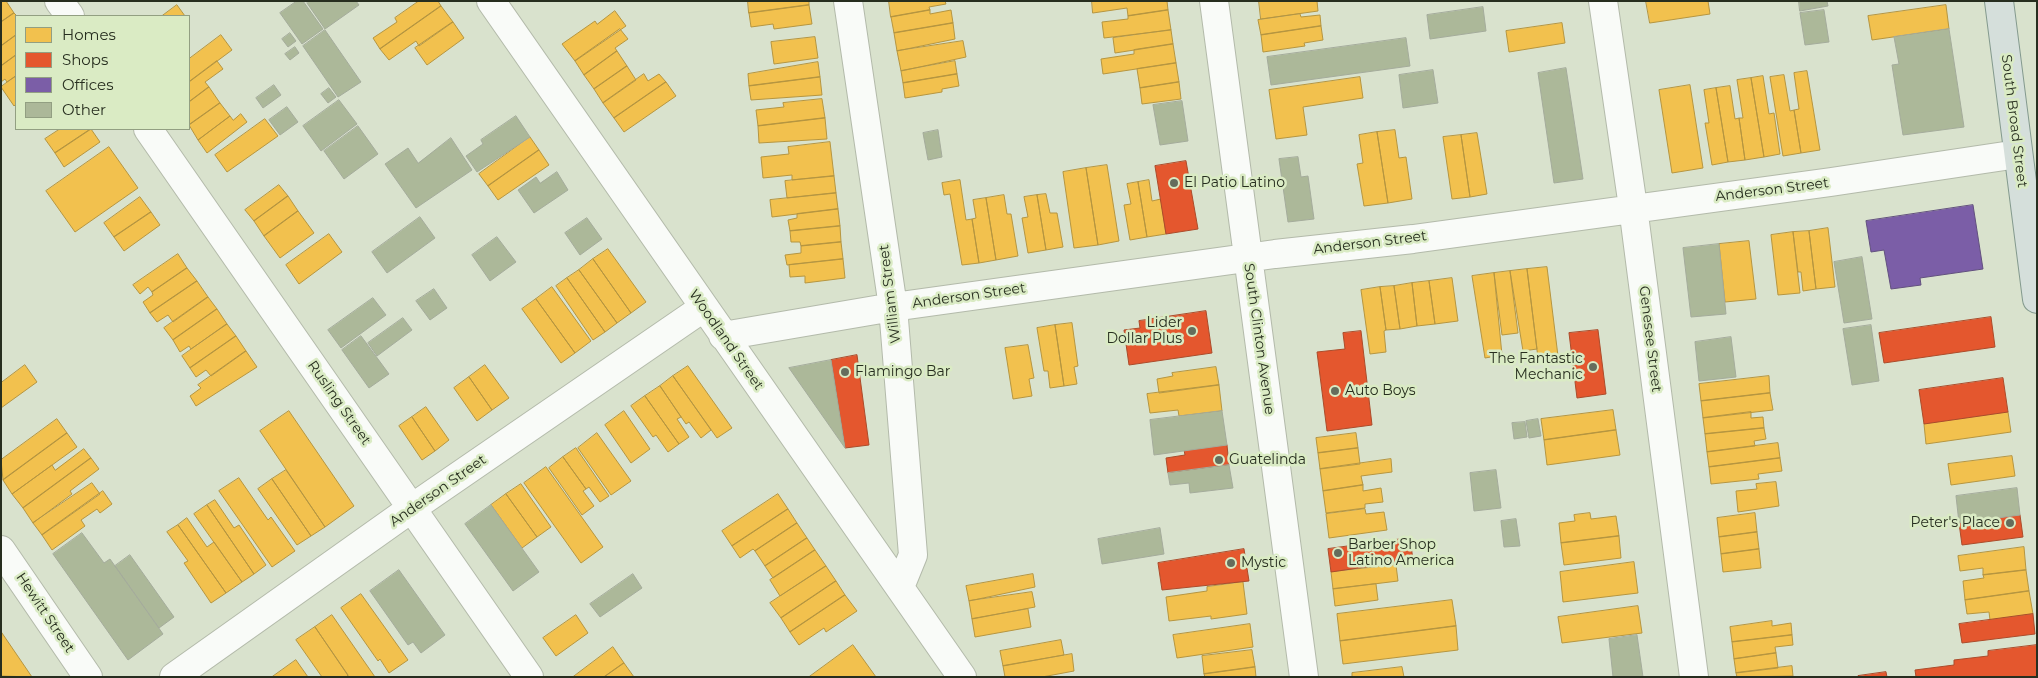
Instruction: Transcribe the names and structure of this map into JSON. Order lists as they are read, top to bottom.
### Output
{
  "streets": {
    "main road": ["South Broad Street"],
    "street": [
      "Anderson Street",
      "William Street",
      "South Clinton Avenue",
      "Genesee Street",
      "Woodland Street",
      "Rusling Street",
      "Hewitt Street"
    ]
  },
  "crossings": [
    ["South Broad Street", "Anderson Street"],
    ["Anderson Street", "William Street"],
    ["Anderson Street", "South Clinton Avenue"],
    ["Anderson Street", "Genesee Street"],
    ["Anderson Street", "Woodland Street"],
    ["Anderson Street", "Rusling Street"],
    ["William Street", "Woodland Street"]
  ],
  "places": [
    "El Patio Latino",
    "Lider Dollar Plus",
    "The Fantastic Mechanic",
    "Flamingo Bar",
    "Auto Boys",
    "Guatelinda",
    "Peter's Place",
    "Barber Shop Latino America",
    "Mystic"
  ],
  "legend": [
    "Homes",
    "Shops",
    "Offices",
    "Other"
  ]
}
